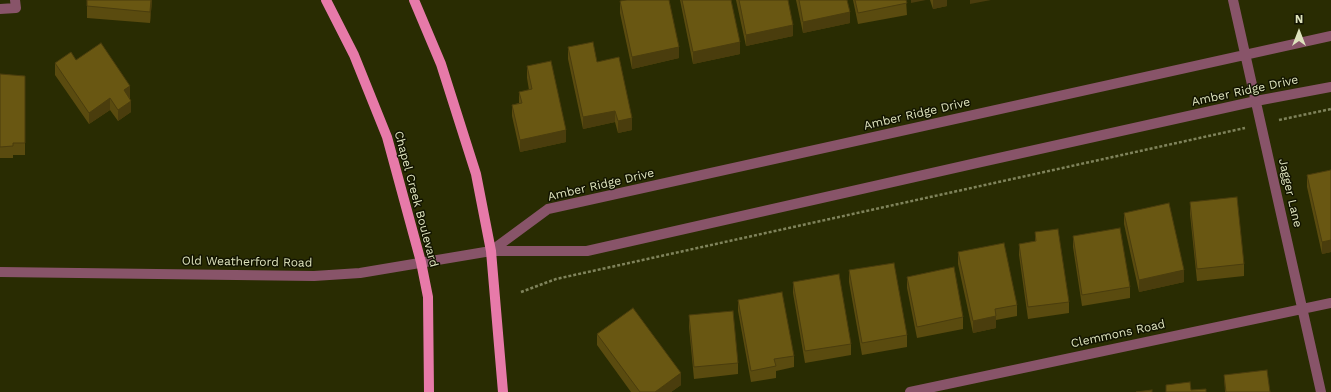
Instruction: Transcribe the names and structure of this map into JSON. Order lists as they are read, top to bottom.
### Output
{
  "streets": {
    "main road": ["Chapel Creek Boulevard"],
    "street": [
      "Amber Ridge Drive",
      "Jagger Lane",
      "Old Weatherford Road",
      "Clemmons Road"
    ]
  },
  "crossings": [
    ["Amber Ridge Drive", "Jagger Lane"],
    ["Amber Ridge Drive", "Old Weatherford Road"],
    ["Jagger Lane", "Clemmons Road"],
    ["Chapel Creek Boulevard", "Old Weatherford Road"]
  ],
  "north": "top"
}
